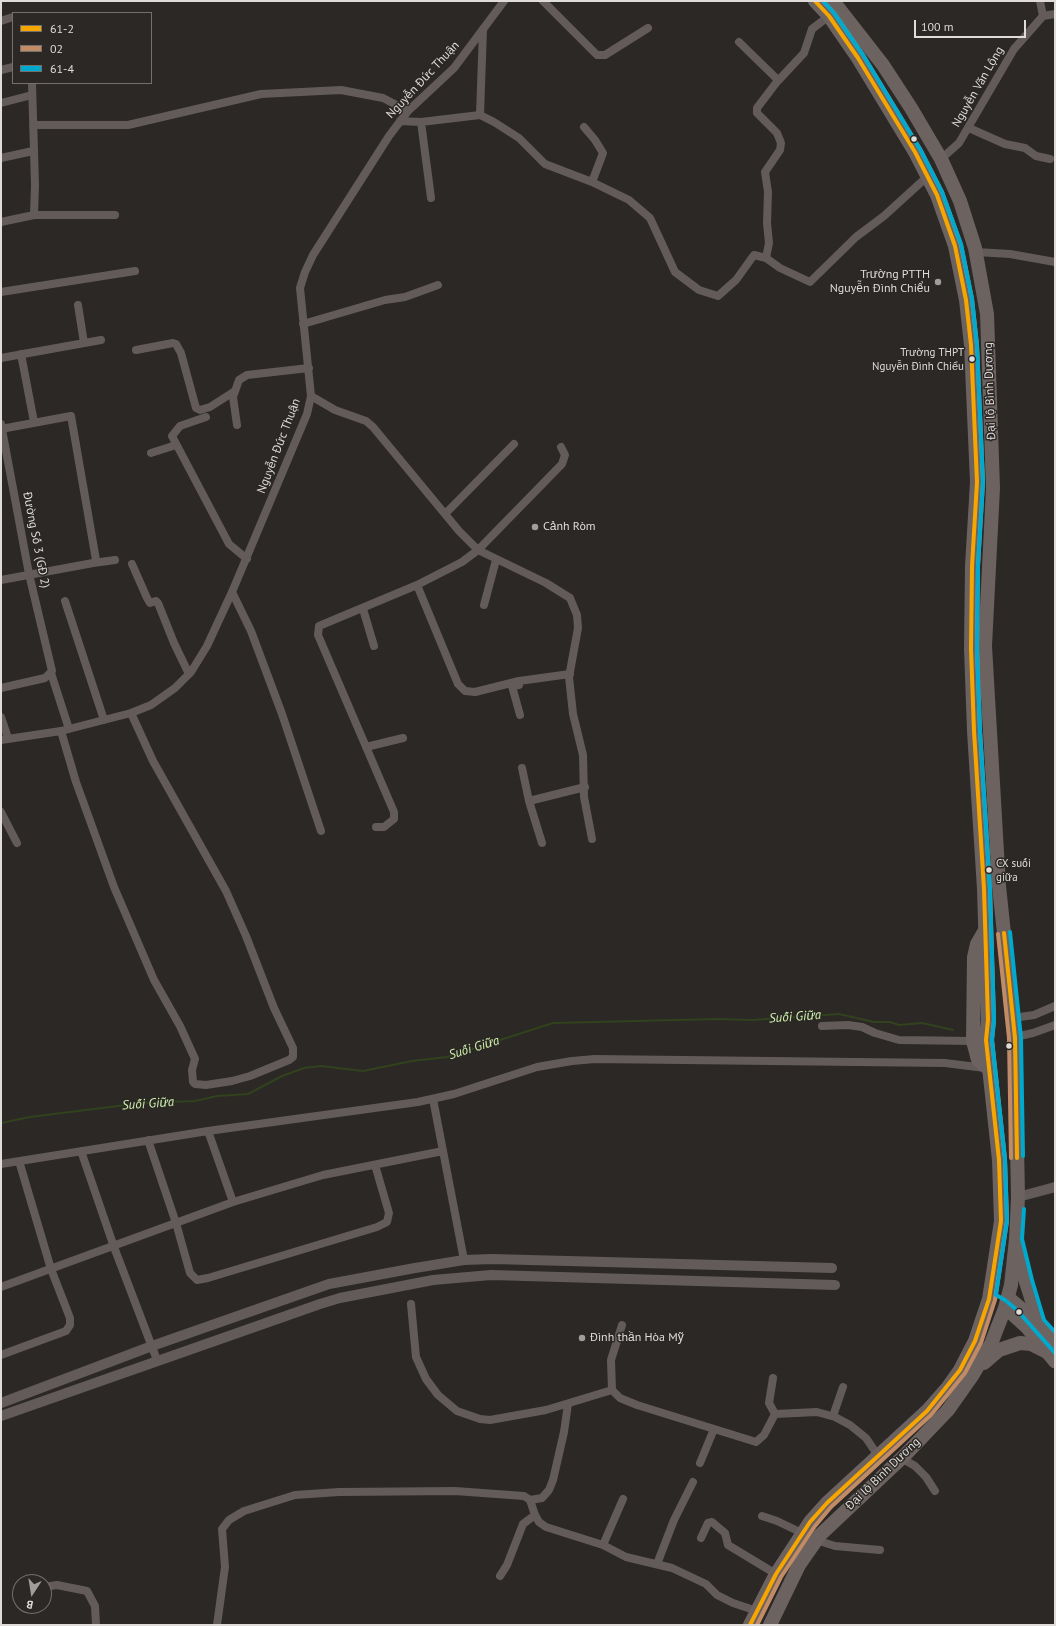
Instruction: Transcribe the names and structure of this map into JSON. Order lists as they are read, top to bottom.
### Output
{
  "streets": {
    "highway": ["Đại lộ Bình Dương"],
    "street": ["Nguyễn Đức Thuận", "Nguyễn Văn Lộng", "Đường Số 3 (GĐ 2)"]
  },
  "crossings": [
    ["Nguyễn Đức Thuận", "Đường Số 3 (GĐ 2)"],
    ["Nguyễn Văn Lộng", "Đại lộ Bình Dương"]
  ],
  "water": ["Suối Giữa"],
  "places": [
    "Trường PTTH Nguyễn Đình Chiểu",
    "Trường THPT Nguyễn Đình Chiểu",
    "Cảnh Ròm",
    "CX suối giữa",
    "Đình thần Hòa Mỹ"
  ],
  "lines": ["transit line 61-2", "transit line 02", "transit line 61-4"],
  "legend": ["61-2", "02", "61-4"],
  "scale_bar": "100 m",
  "north": "bottom"
}
